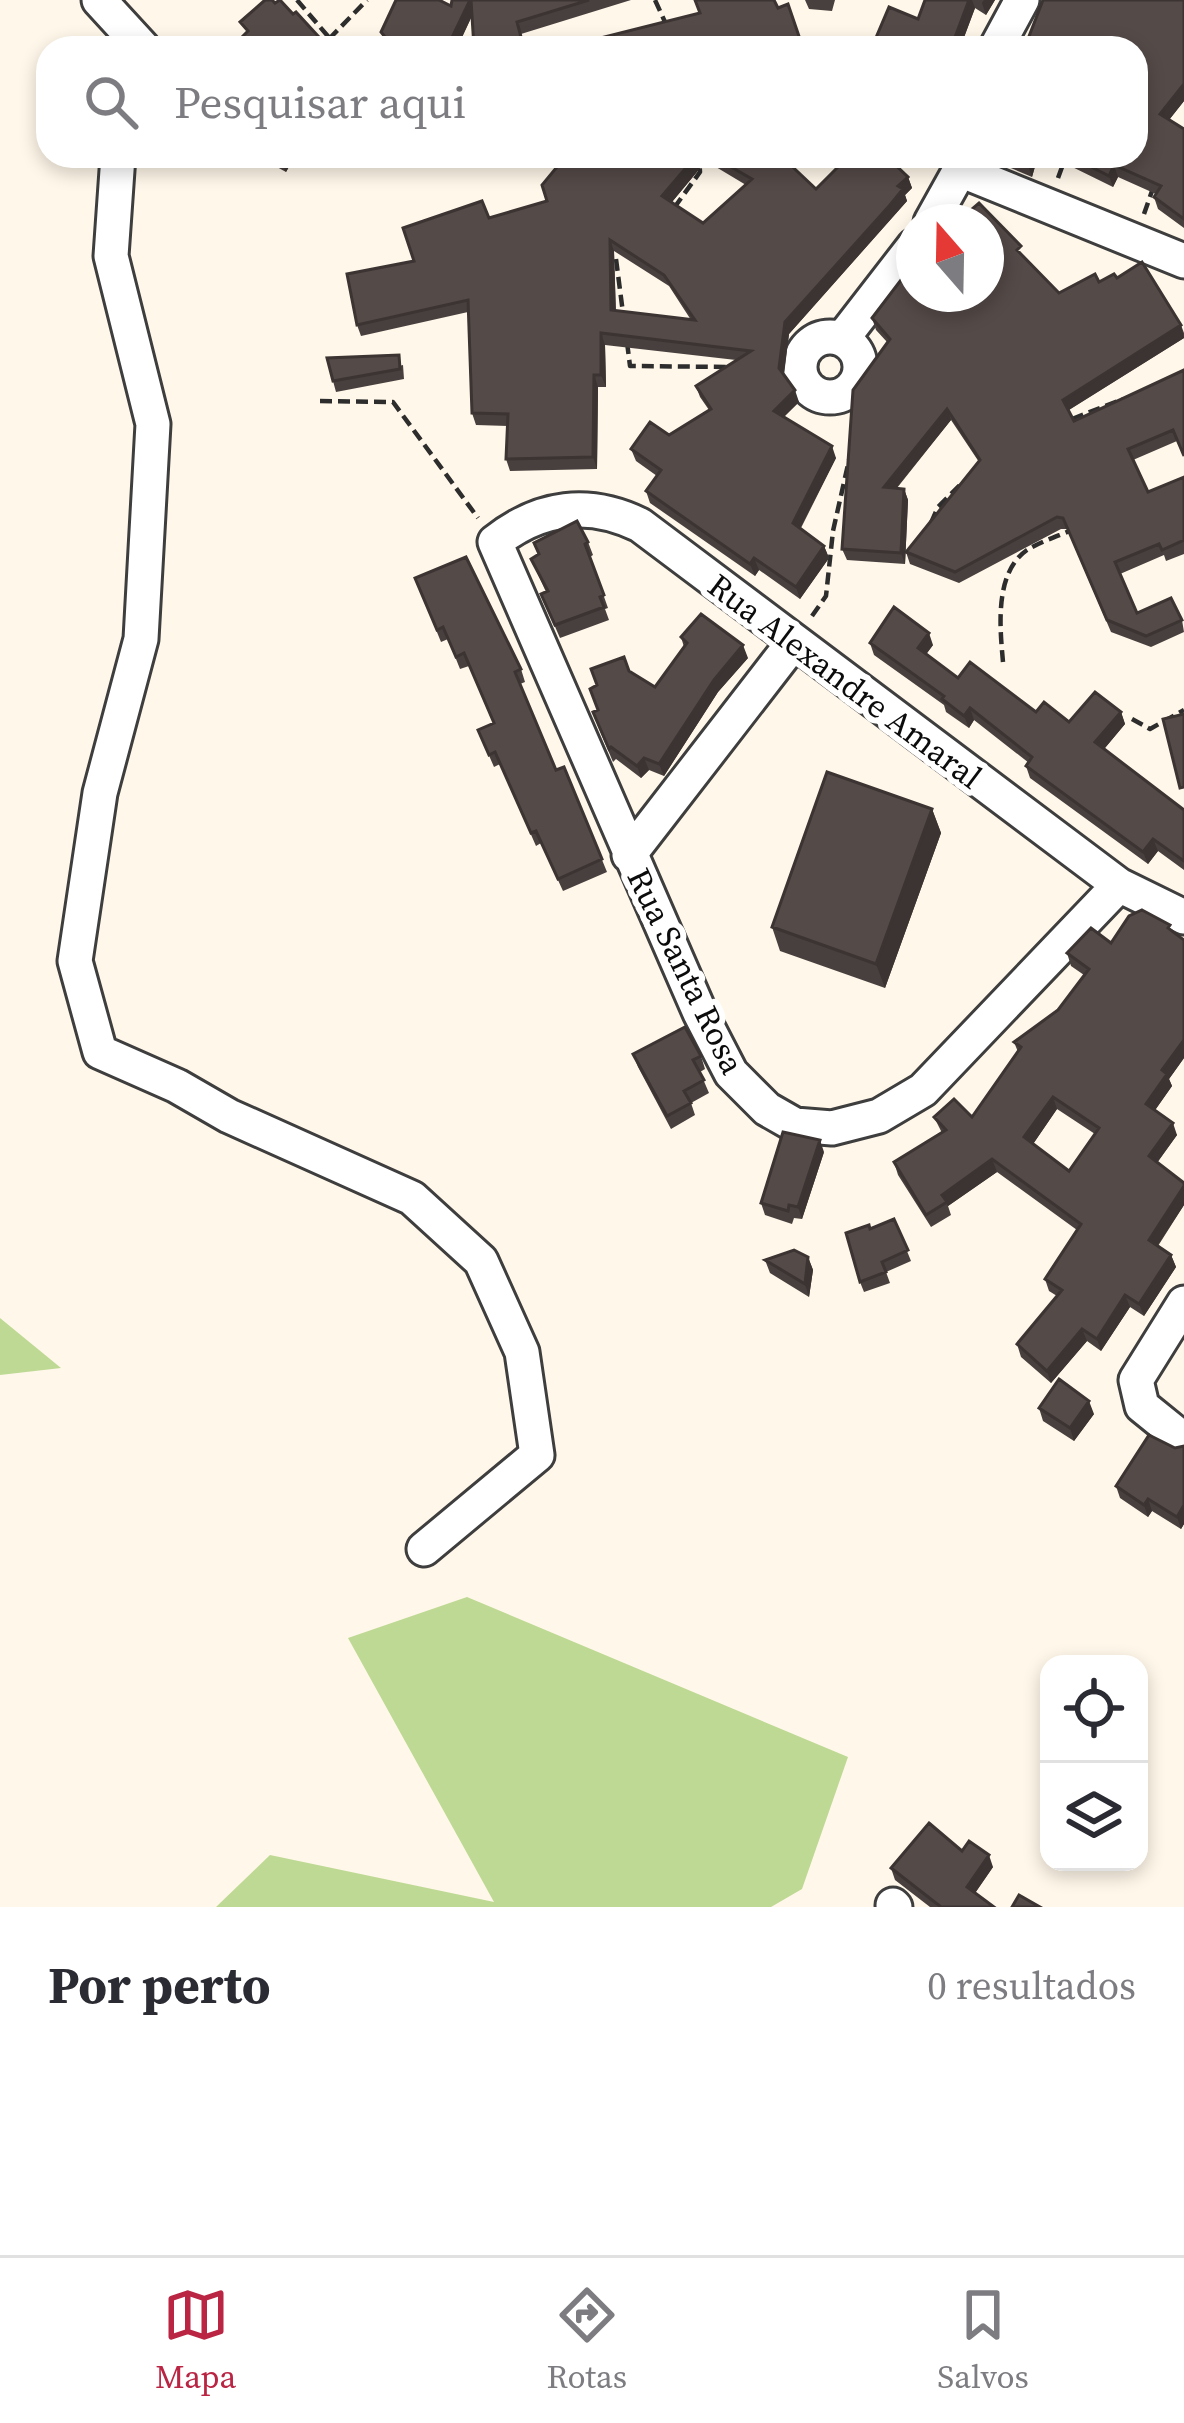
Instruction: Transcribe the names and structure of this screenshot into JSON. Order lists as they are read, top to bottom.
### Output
{
  "streets": {
    "street": ["Rua Alexandre Amaral", "Rua Santa Rosa"]
  },
  "crossings": [
    ["Rua Alexandre Amaral", "Rua Santa Rosa"]
  ],
  "north": "top",
  "page": {
    "search": "Pesquisar aqui",
    "heading": ["Por perto", "0 resultados"],
    "nav": ["Mapa", "Rotas", "Salvos"]
  }
}
